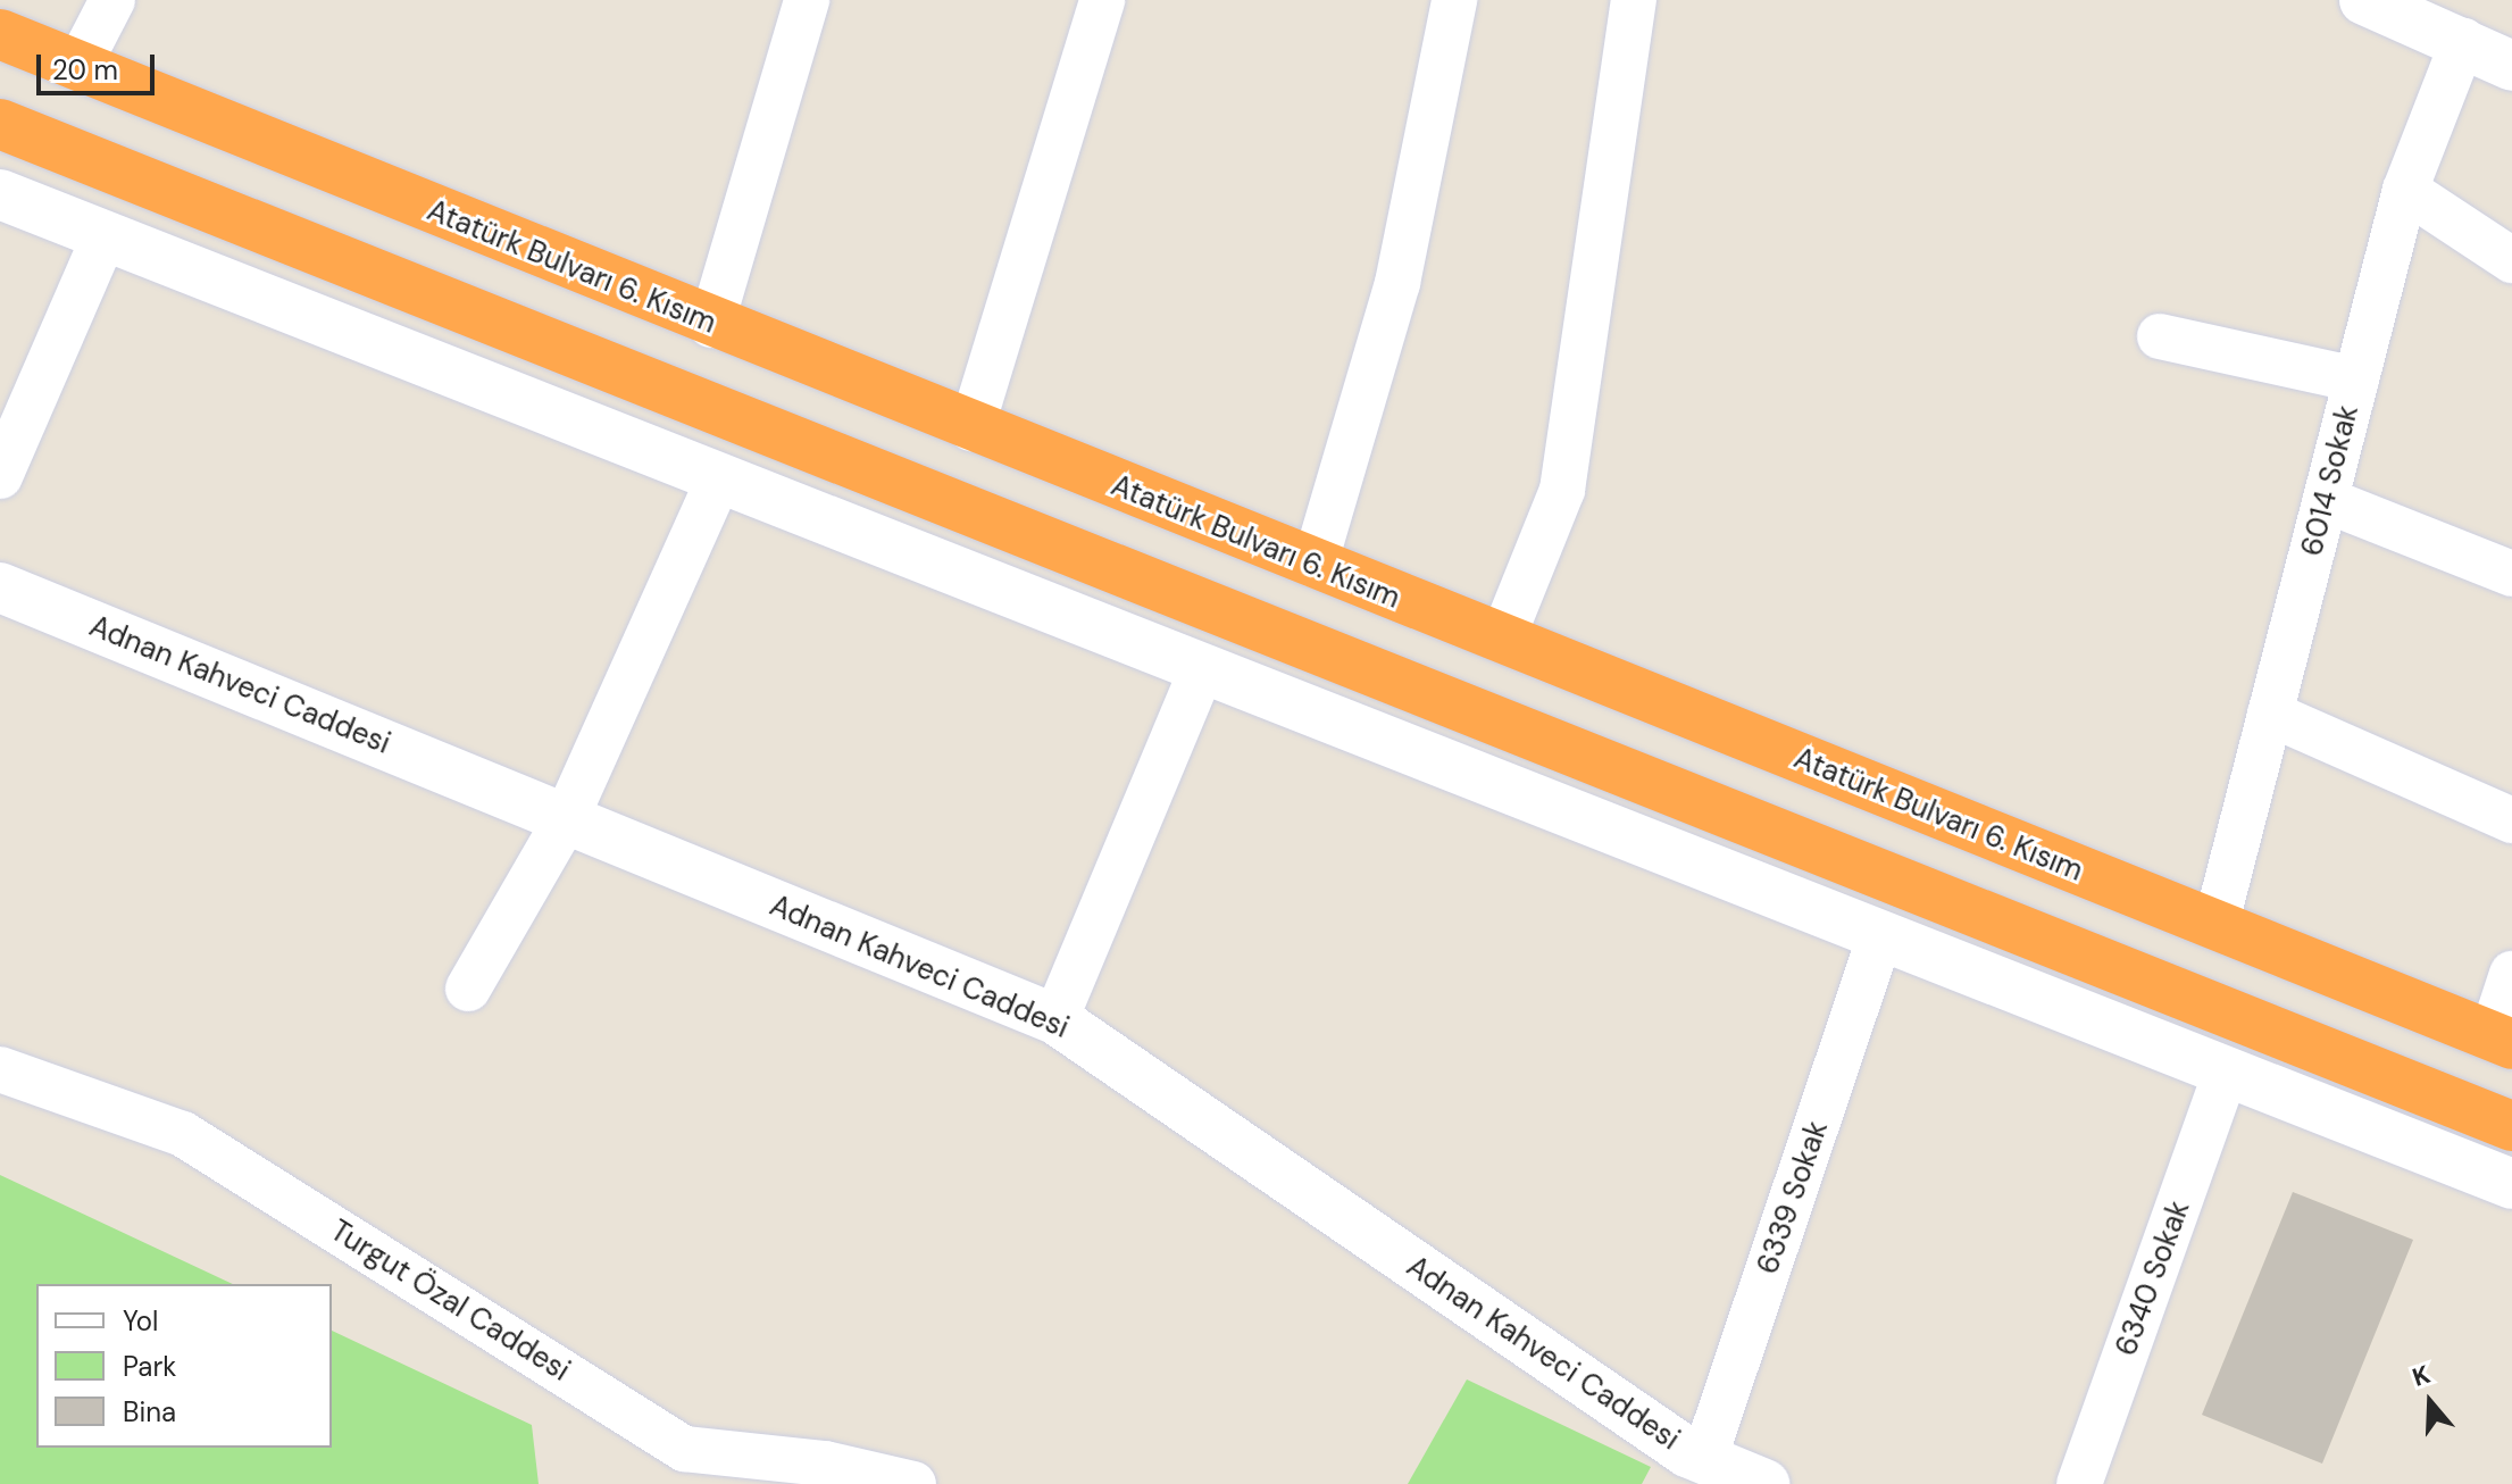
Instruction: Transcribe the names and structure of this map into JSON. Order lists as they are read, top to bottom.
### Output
{
  "streets": {
    "highway": ["Atatürk Bulvarı 6. Kısım"],
    "street": [
      "6014 Sokak",
      "Adnan Kahveci Caddesi",
      "6339 Sokak",
      "6340 Sokak",
      "Turgut Özal Caddesi"
    ]
  },
  "crossings": [
    ["Atatürk Bulvarı 6. Kısım", "6014 Sokak"],
    ["Adnan Kahveci Caddesi", "6339 Sokak"]
  ],
  "legend": ["Yol", "Park", "Bina"],
  "scale_bar": "20 m",
  "north": "top"
}
